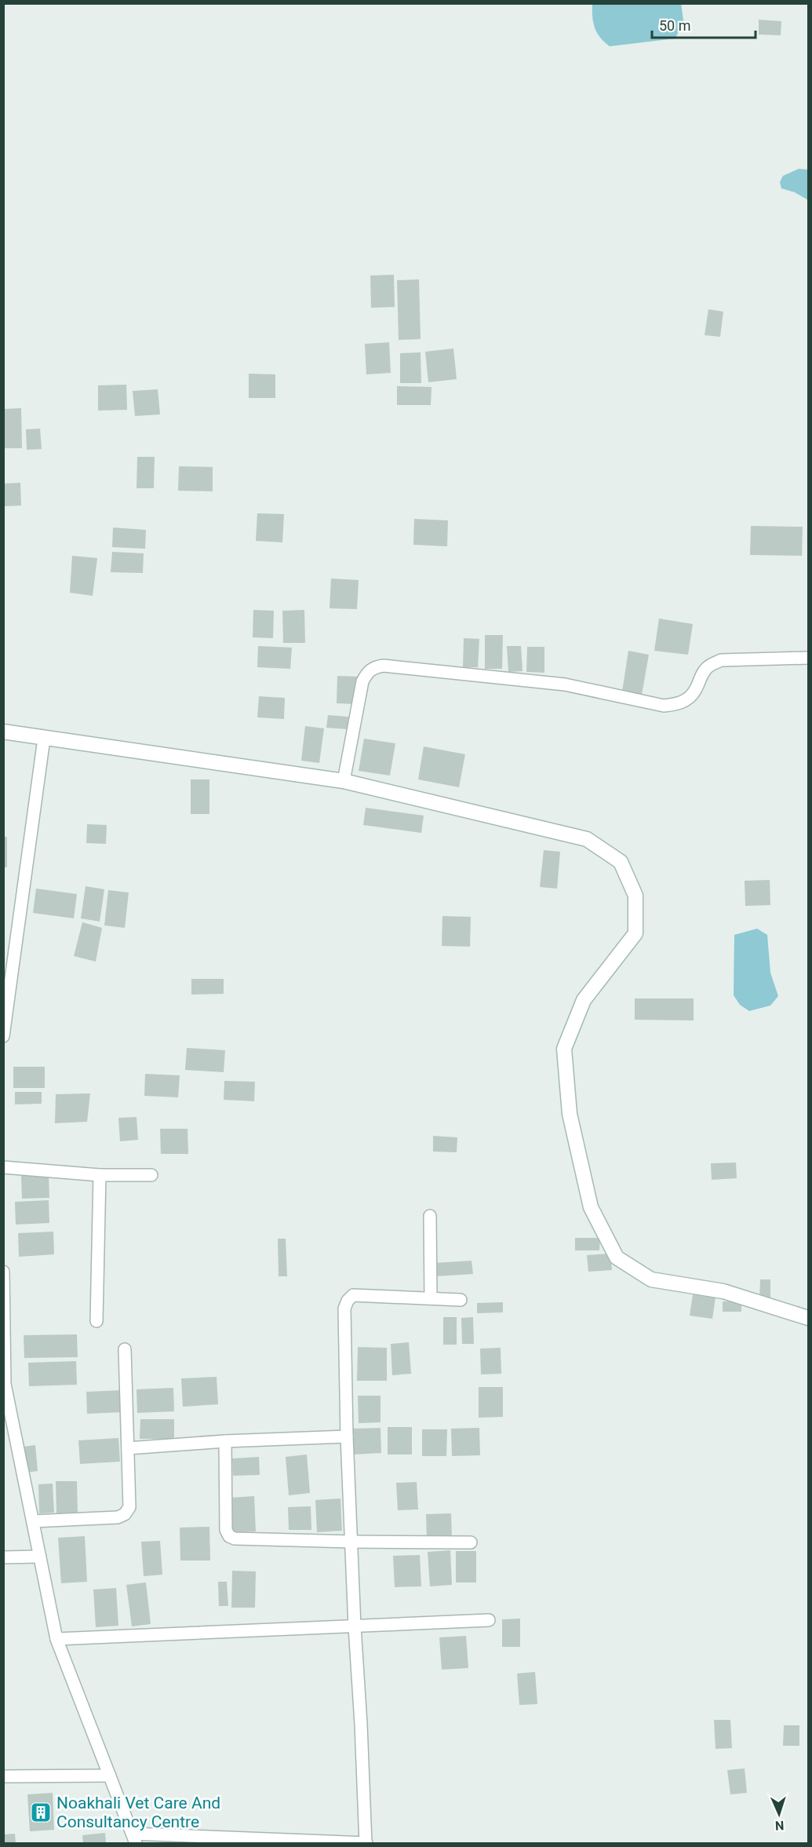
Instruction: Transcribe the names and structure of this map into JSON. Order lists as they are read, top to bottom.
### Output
{
  "places": {
    "building": ["Noakhali Vet Care And Consultancy Centre"]
  },
  "scale_bar": "50 m",
  "north": "bottom"
}
